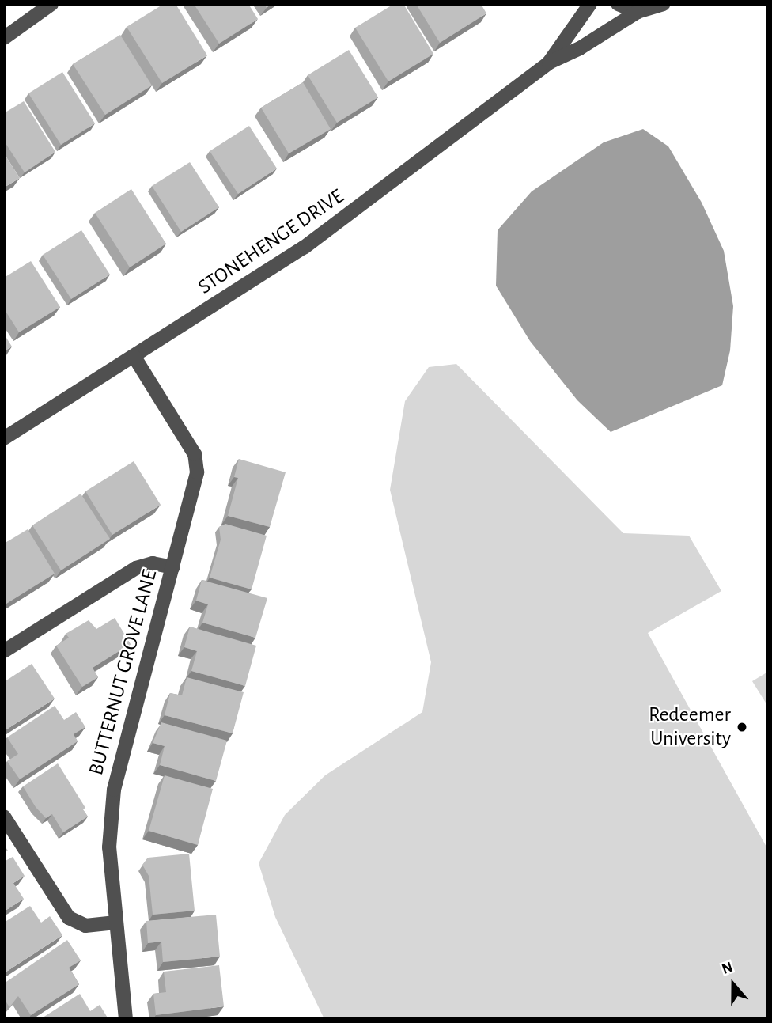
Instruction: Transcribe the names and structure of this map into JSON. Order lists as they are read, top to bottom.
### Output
{
  "streets": {
    "street": ["STONEHENGE DRIVE", "BUTTERNUT GROVE LANE"]
  },
  "crossings": [
    ["STONEHENGE DRIVE", "BUTTERNUT GROVE LANE"]
  ],
  "places": ["Redeemer University"],
  "north": "top"
}
